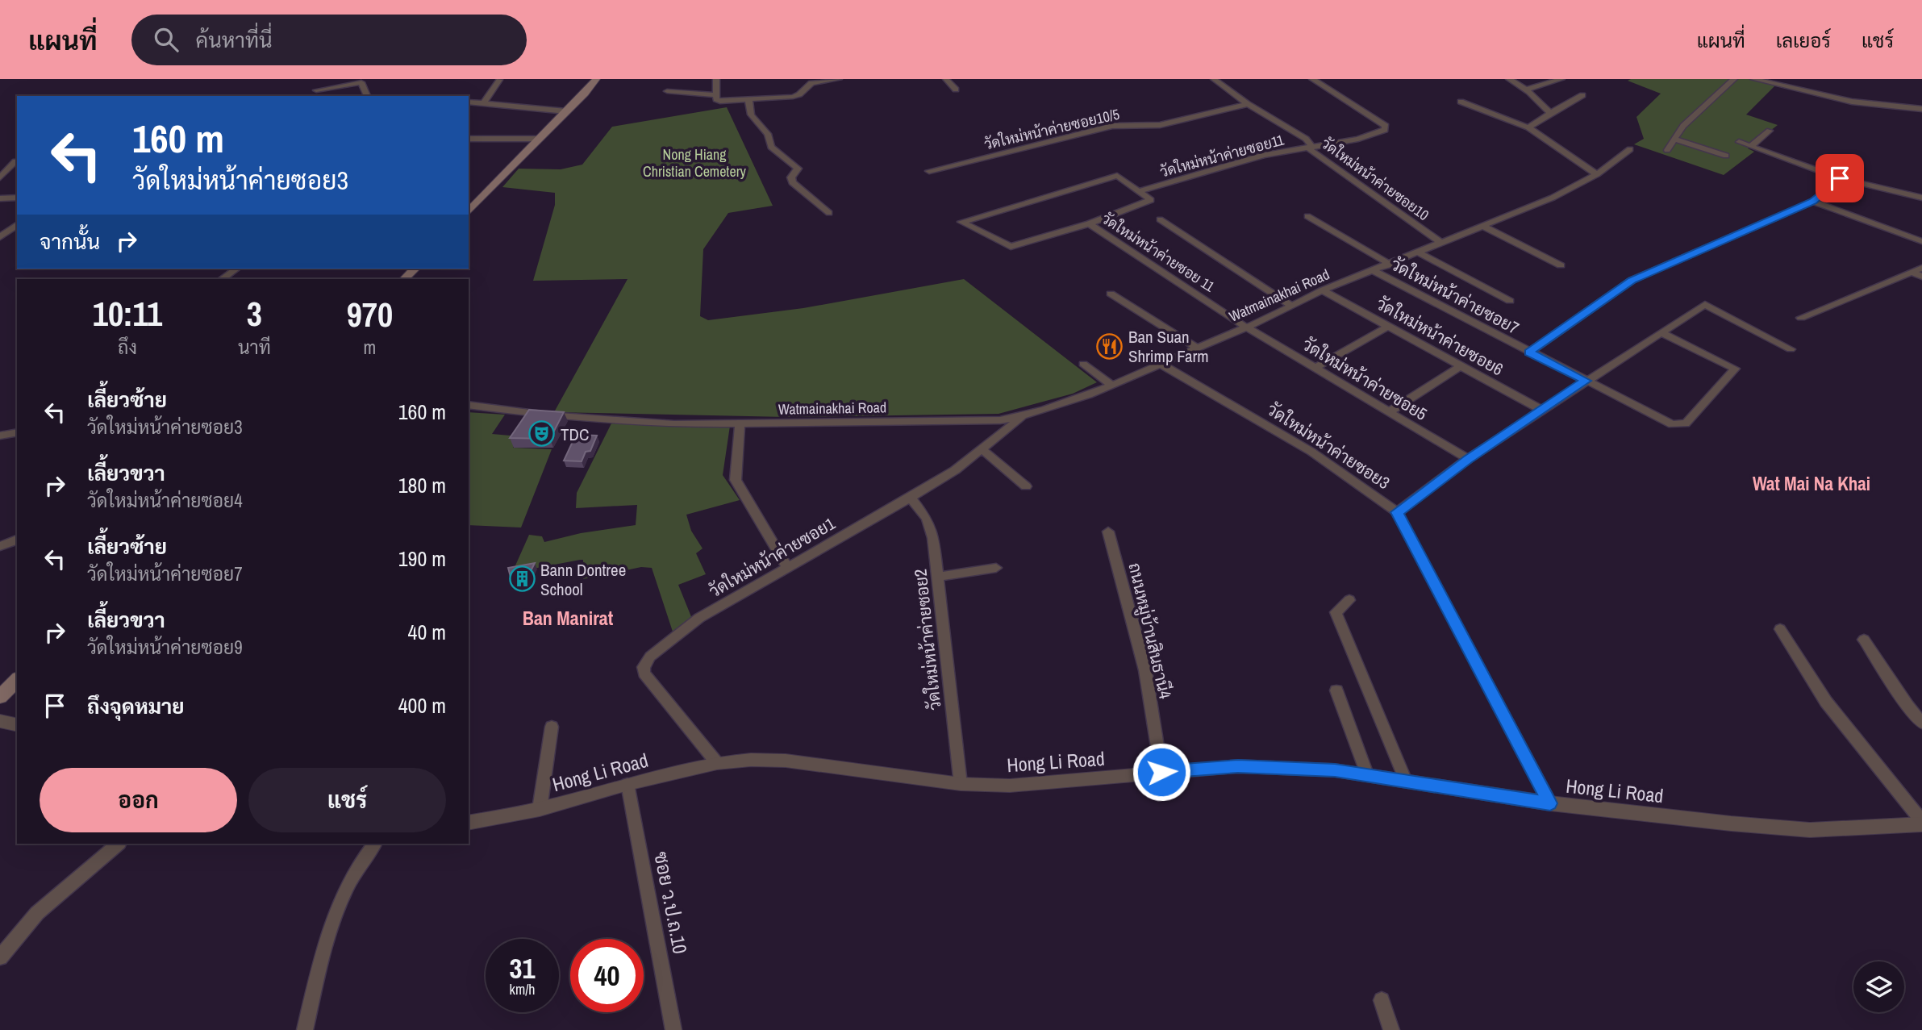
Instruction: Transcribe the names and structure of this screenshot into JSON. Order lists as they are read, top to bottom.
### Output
{
  "streets": {
    "street": [
      "วัดใหม่หน้าค่ายซอย10/5",
      "วัดใหม่หน้าค่ายซอย11",
      "วัดใหม่หน้าค่ายซอย10",
      "วัดใหม่หน้าค่ายซอย 11",
      "Watmainakhai Road",
      "วัดใหม่หน้าค่ายซอย7",
      "วัดใหม่หน้าค่ายซอย6",
      "วัดใหม่หน้าค่ายซอย5",
      "วัดใหม่หน้าค่ายซอย3",
      "วัดใหม่หน้าค่ายซอย1",
      "ถนนหมู่บ้านสินธานี4",
      "วัดใหม่หน้าค่ายซอย2",
      "Hong Li Road",
      "ซอย ว.ป.ถ.10"
    ]
  },
  "crossings": [
    ["วัดใหม่หน้าค่ายซอย10/5", "วัดใหม่หน้าค่ายซอย10"],
    ["วัดใหม่หน้าค่ายซอย11", "วัดใหม่หน้าค่ายซอย10"],
    ["วัดใหม่หน้าค่ายซอย11", "วัดใหม่หน้าค่ายซอย 11"],
    ["วัดใหม่หน้าค่ายซอย10", "Watmainakhai Road"],
    ["วัดใหม่หน้าค่ายซอย 11", "Watmainakhai Road"],
    ["วัดใหม่หน้าค่ายซอย 11", "วัดใหม่หน้าค่ายซอย5"],
    ["Watmainakhai Road", "วัดใหม่หน้าค่ายซอย7"],
    ["Watmainakhai Road", "วัดใหม่หน้าค่ายซอย6"],
    ["Watmainakhai Road", "วัดใหม่หน้าค่ายซอย5"],
    ["Watmainakhai Road", "วัดใหม่หน้าค่ายซอย3"],
    ["Watmainakhai Road", "วัดใหม่หน้าค่ายซอย1"],
    ["วัดใหม่หน้าค่ายซอย3", "Hong Li Road"],
    ["วัดใหม่หน้าค่ายซอย1", "วัดใหม่หน้าค่ายซอย2"],
    ["วัดใหม่หน้าค่ายซอย1", "Hong Li Road"],
    ["ถนนหมู่บ้านสินธานี4", "Hong Li Road"],
    ["วัดใหม่หน้าค่ายซอย2", "Hong Li Road"],
    ["Hong Li Road", "ซอย ว.ป.ถ.10"]
  ],
  "districts": ["Wat Mai Na Khai", "Ban Manirat"],
  "parks": ["Nong Hiang Christian Cemetery"],
  "places": {
    "restaurant": ["Ban Suan Shrimp Farm"],
    "theatre": ["TDC"],
    "building": ["Bann Dontree School"]
  },
  "page": {
    "header": "แผนที่",
    "search": "ค้นหาที่นี่",
    "nav": ["แผนที่", "เลเยอร์", "แชร์"],
    "turn": ["160 m", "วัดใหม่หน้าค่ายซอย3"],
    "then": "จากนั้น",
    "eta": [
      "10:11",
      "ถึง",
      "3",
      "นาที",
      "970",
      "m"
    ],
    "list": [
      {
        "name": "เลี้ยวซ้าย",
        "note": "วัดใหม่หน้าค่ายซอย3",
        "value": "160 m"
      },
      {
        "name": "เลี้ยวขวา",
        "note": "วัดใหม่หน้าค่ายซอย4",
        "value": "180 m"
      },
      {
        "name": "เลี้ยวซ้าย",
        "note": "วัดใหม่หน้าค่ายซอย7",
        "value": "190 m"
      },
      {
        "name": "เลี้ยวขวา",
        "note": "วัดใหม่หน้าค่ายซอย9",
        "value": "40 m"
      },
      {
        "name": "ถึงจุดหมาย",
        "value": "400 m"
      }
    ],
    "buttons": ["ออก", "แชร์"],
    "speed": "31 km/h",
    "limit": "40"
  }
}
